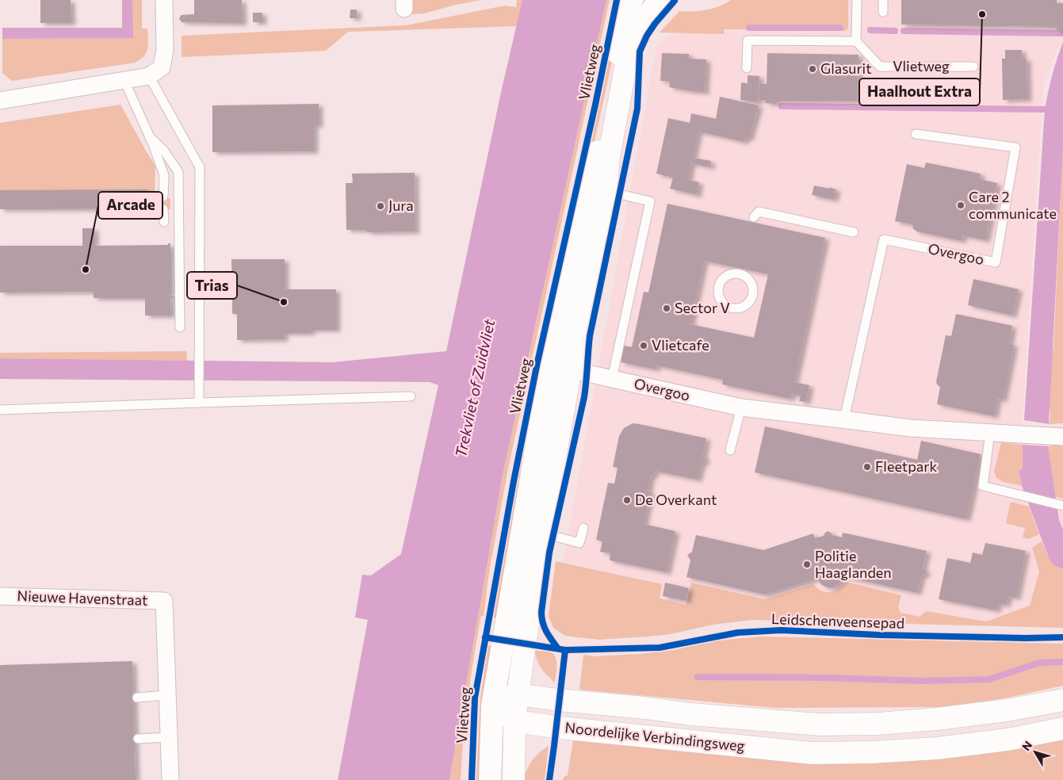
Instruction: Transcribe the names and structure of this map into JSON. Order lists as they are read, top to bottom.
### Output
{
  "streets": {
    "street": [
      "Vlietweg",
      "Overgoo",
      "Nieuwe Havenstraat",
      "Noordelijke Verbindingsweg"
    ],
    "cycle path": ["Leidschenveensepad"]
  },
  "crossings": [
    ["Vlietweg", "Overgoo"],
    ["Vlietweg", "Noordelijke Verbindingsweg"]
  ],
  "water": ["Trekvliet of Zuidvliet"],
  "places": [
    "Haalhout Extra",
    "Glasurit",
    "Care 2 communicate",
    "Jura",
    "Arcade",
    "Trias",
    "Sector V",
    "Vlietcafe",
    "Fleetpark",
    "De Overkant",
    "Politie Haaglanden"
  ],
  "north": "top left"
}
